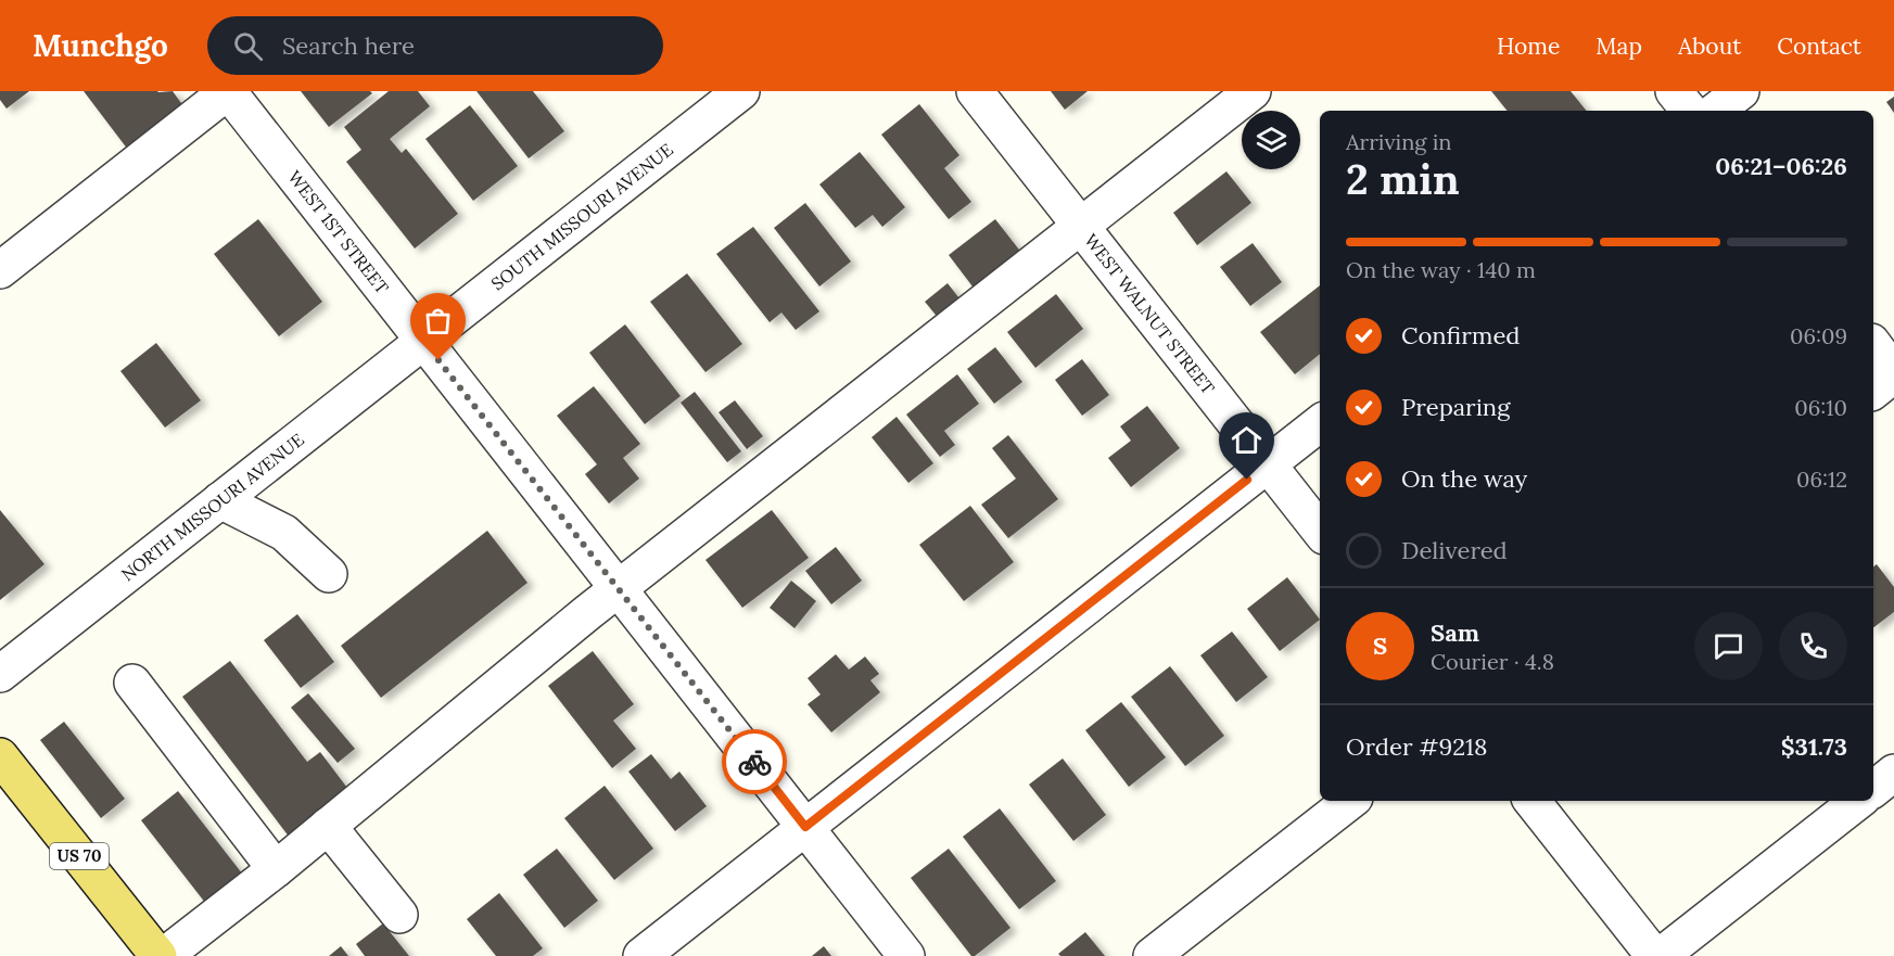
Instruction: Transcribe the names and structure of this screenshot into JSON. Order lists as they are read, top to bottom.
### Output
{
  "streets": {
    "main road": ["US 70"],
    "street": [
      "SOUTH MISSOURI AVENUE",
      "WEST 1ST STREET",
      "WEST WALNUT STREET",
      "NORTH MISSOURI AVENUE"
    ]
  },
  "crossings": [
    ["SOUTH MISSOURI AVENUE", "WEST 1ST STREET"],
    ["SOUTH MISSOURI AVENUE", "NORTH MISSOURI AVENUE"],
    ["WEST 1ST STREET", "NORTH MISSOURI AVENUE"]
  ],
  "page": {
    "header": "Munchgo",
    "search": "Search here",
    "nav": [
      "Home",
      "Map",
      "About",
      "Contact"
    ],
    "heading": ["2 min", "Arriving in", "06:21–06:26"],
    "panel": [
      "Sam",
      "Courier · 4.8",
      "Order #9218",
      "$31.73"
    ],
    "bar": "On the way · 140 m",
    "list": [
      ["Confirmed", "06:09"],
      ["Preparing", "06:10"],
      ["On the way", "06:12"],
      "Delivered"
    ],
    "round": "S"
  }
}
